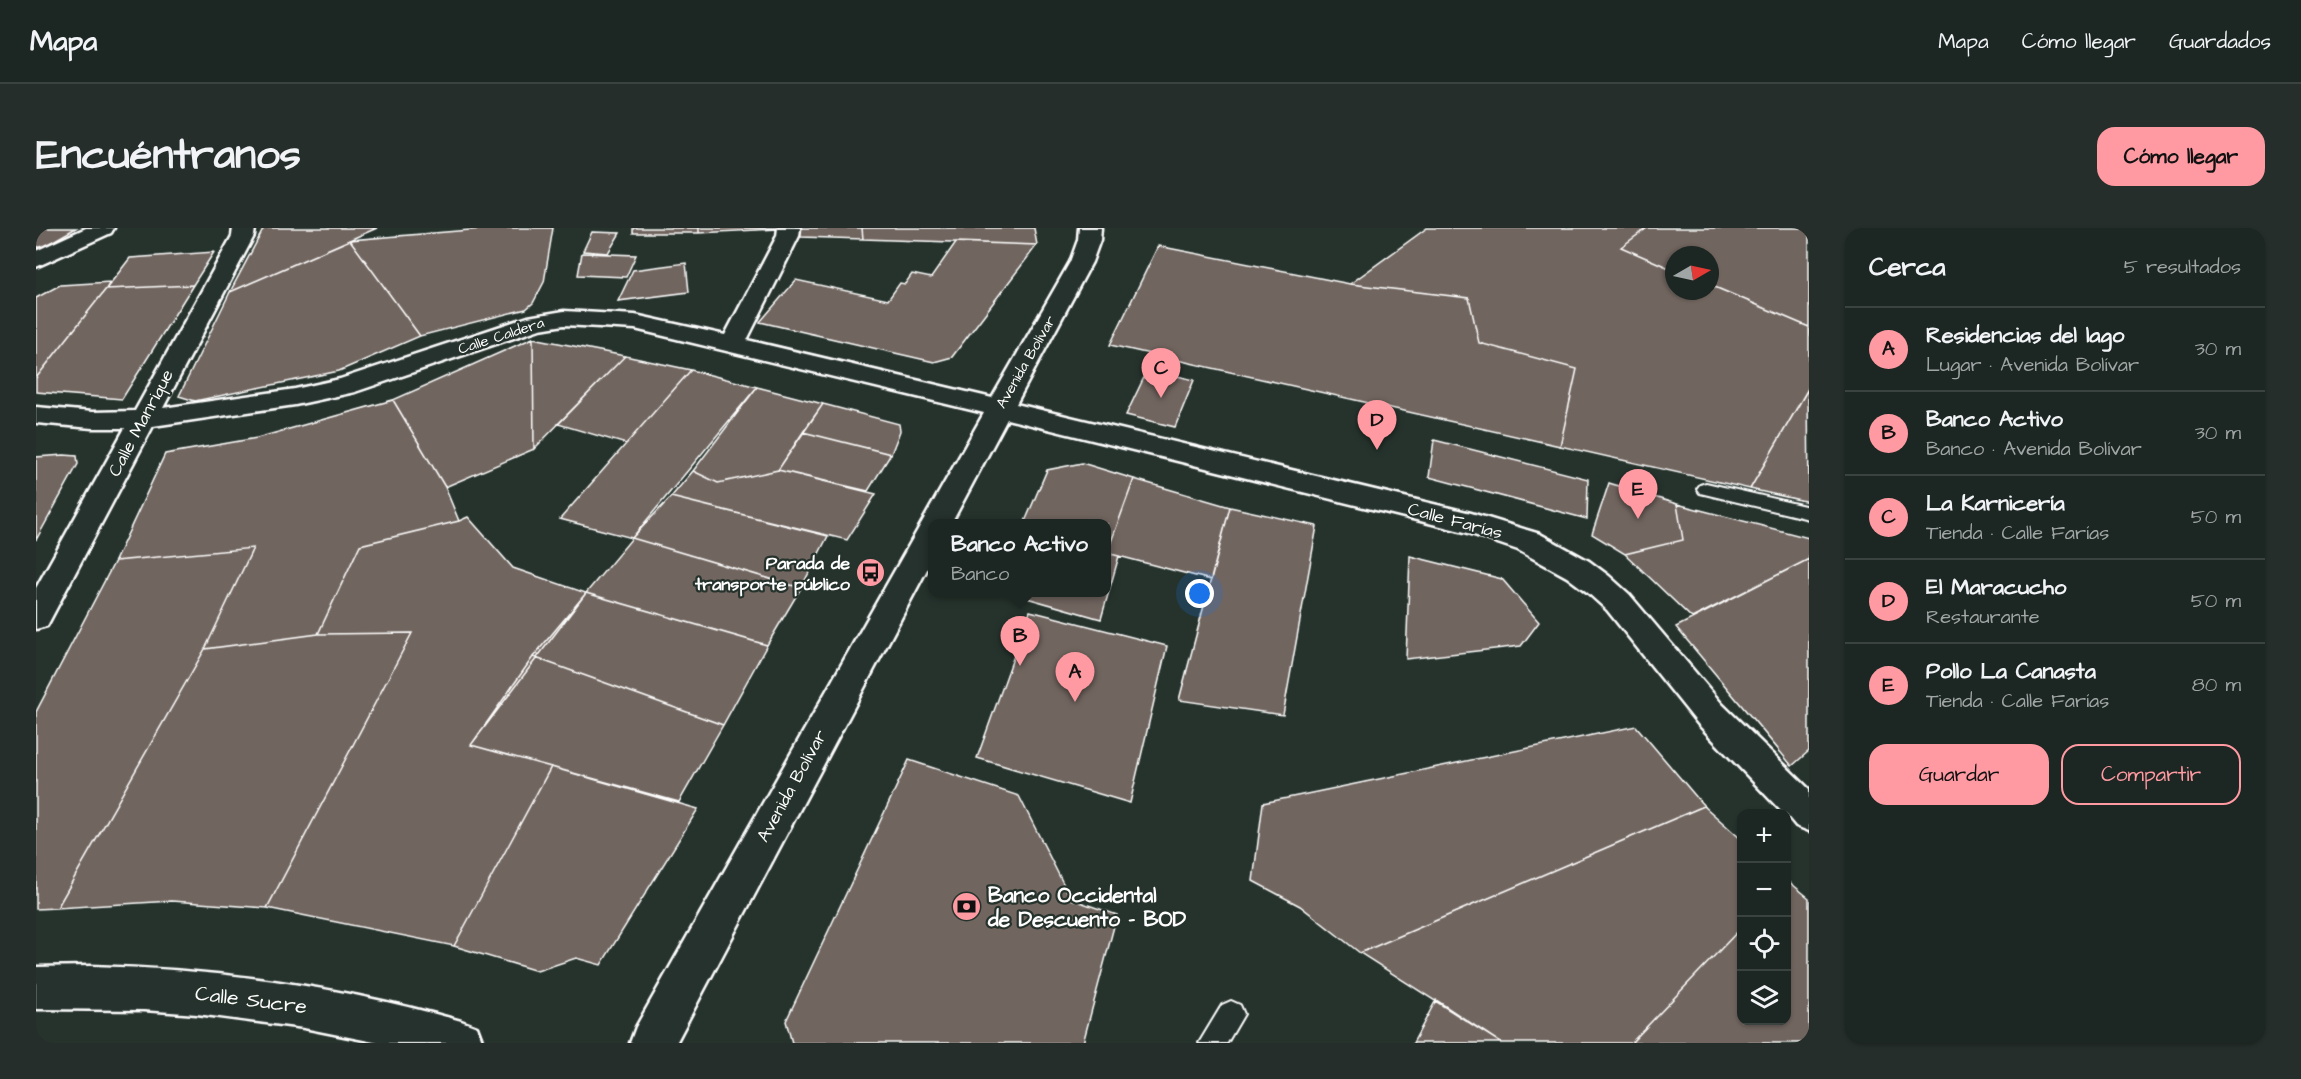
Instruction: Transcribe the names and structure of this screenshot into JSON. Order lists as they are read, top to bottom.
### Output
{
  "streets": {
    "street": [
      "Calle Caldera",
      "Avenida Bolívar",
      "Calle Manrique",
      "Calle Farías",
      "Calle Sucre"
    ]
  },
  "crossings": [
    ["Calle Caldera", "Avenida Bolívar"],
    ["Calle Caldera", "Calle Manrique"],
    ["Calle Caldera", "Calle Farías"],
    ["Avenida Bolívar", "Calle Farías"]
  ],
  "places": {
    "bus stop": ["Parada de transporte público"],
    "bank": ["Banco Occidental de Descuento - BOD"]
  },
  "north": "right",
  "page": {
    "header": "Mapa",
    "nav": ["Mapa", "Cómo llegar", "Guardados"],
    "title": "Encuéntranos",
    "buttons": [
      "Cómo llegar",
      ["Guardar", "Compartir"]
    ],
    "heading": ["Cerca", "5 resultados"],
    "list": [
      {
        "mark": "A",
        "name": "Residencias del lago",
        "note": "Lugar · Avenida Bolívar",
        "value": "30 m"
      },
      {
        "mark": "B",
        "name": "Banco Activo",
        "note": "Banco · Avenida Bolívar",
        "value": "30 m"
      },
      {
        "mark": "C",
        "name": "La Karnicería",
        "note": "Tienda · Calle Farías",
        "value": "50 m"
      },
      {
        "mark": "D",
        "name": "El Maracucho",
        "note": "Restaurante",
        "value": "50 m"
      },
      {
        "mark": "E",
        "name": "Pollo La Canasta",
        "note": "Tienda · Calle Farías",
        "value": "80 m"
      }
    ],
    "pins": [
      "C",
      "D",
      "E",
      "B",
      "A"
    ],
    "popup": ["Banco Activo", "Banco"],
    "map_buttons": ["+", "−"]
  }
}
